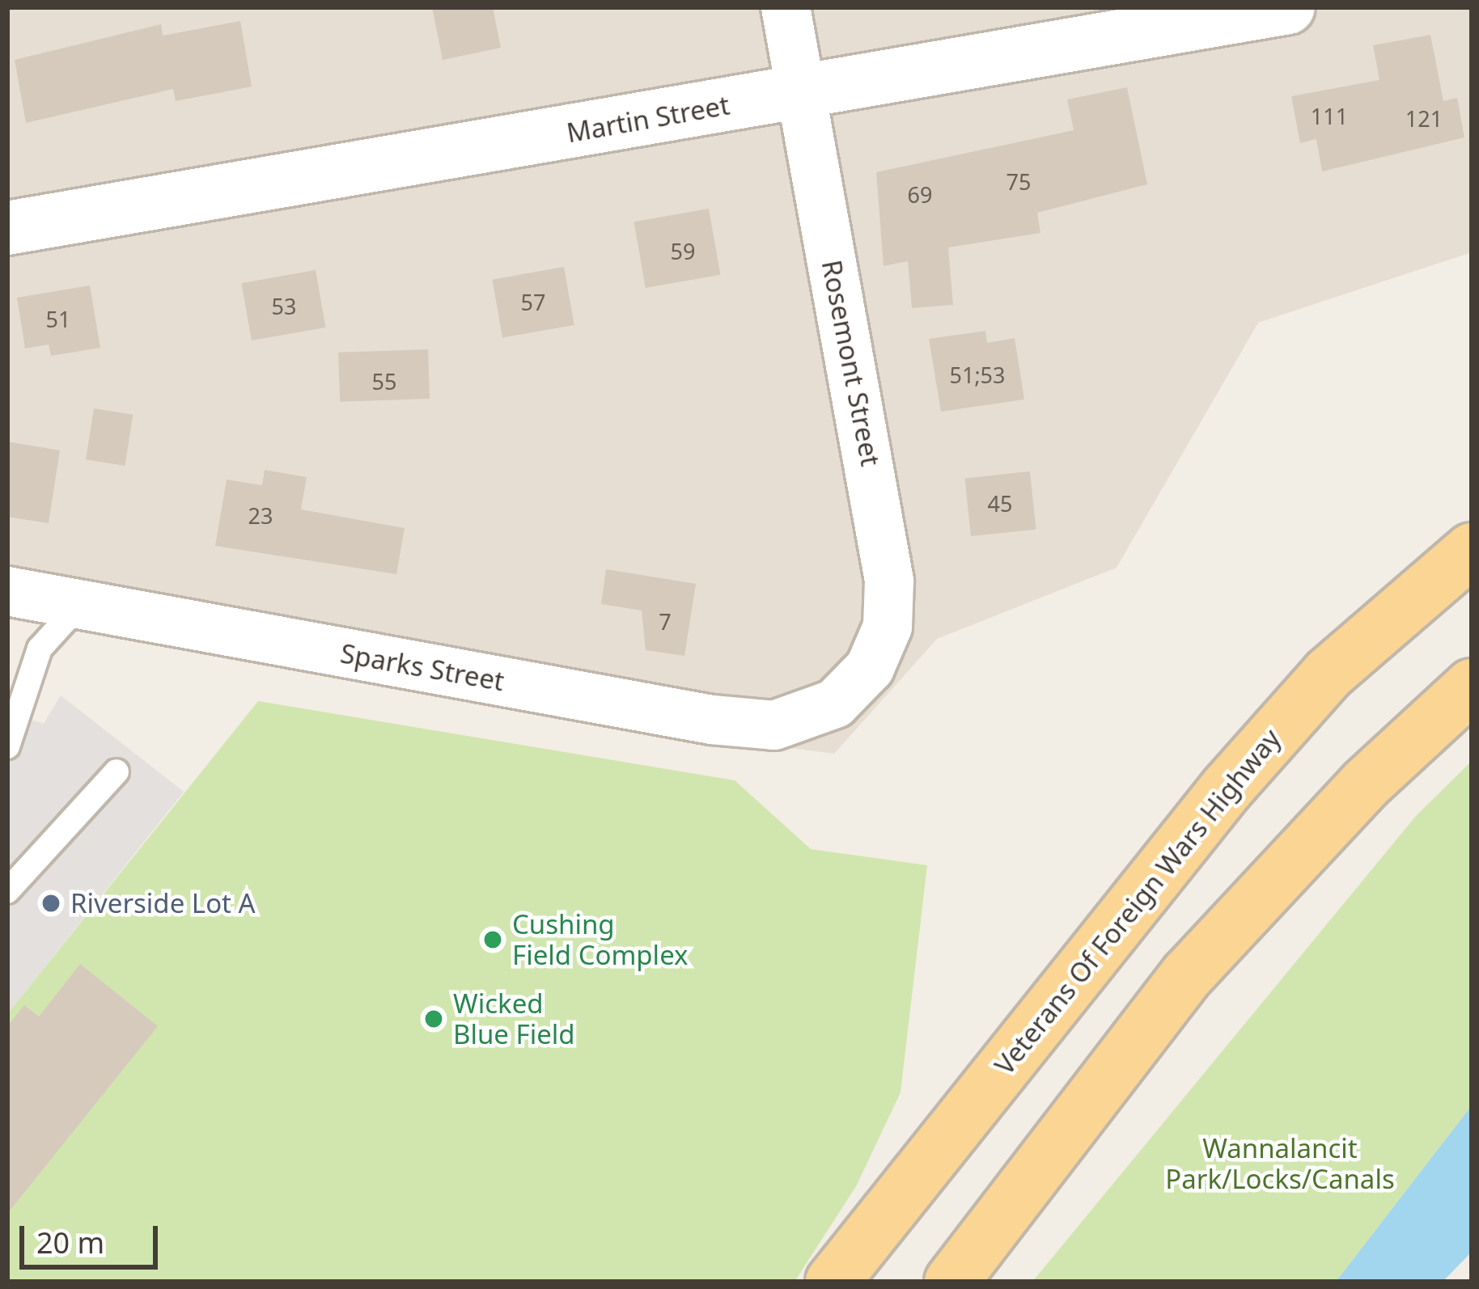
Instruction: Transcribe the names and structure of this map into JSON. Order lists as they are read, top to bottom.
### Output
{
  "streets": {
    "main road": ["Veterans Of Foreign Wars Highway"],
    "street": ["Martin Street", "Rosemont Street", "Sparks Street"]
  },
  "crossings": [
    ["Martin Street", "Rosemont Street"],
    ["Rosemont Street", "Sparks Street"]
  ],
  "parks": ["Wannalancit Park/Locks/Canals"],
  "places": ["Riverside Lot A", "Cushing Field Complex", "Wicked Blue Field"],
  "house_numbers": [
    "111",
    "121",
    "75",
    "69",
    "59",
    "57",
    "53",
    "51",
    "51;53",
    "55",
    "45",
    "23",
    "7"
  ],
  "scale_bar": "20 m"
}
